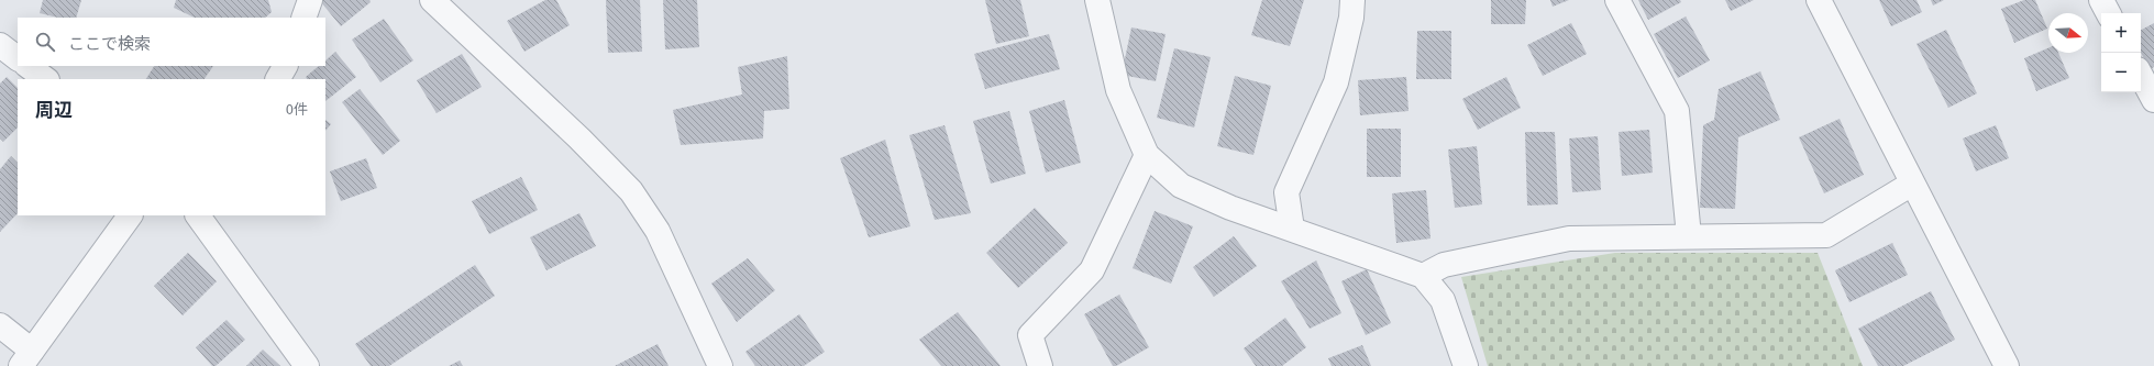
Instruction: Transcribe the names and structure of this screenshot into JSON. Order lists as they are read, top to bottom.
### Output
{
  "north": "right",
  "page": {
    "map_buttons": ["+", "−"],
    "search": "ここで検索",
    "heading": ["周辺", "0件"]
  }
}
